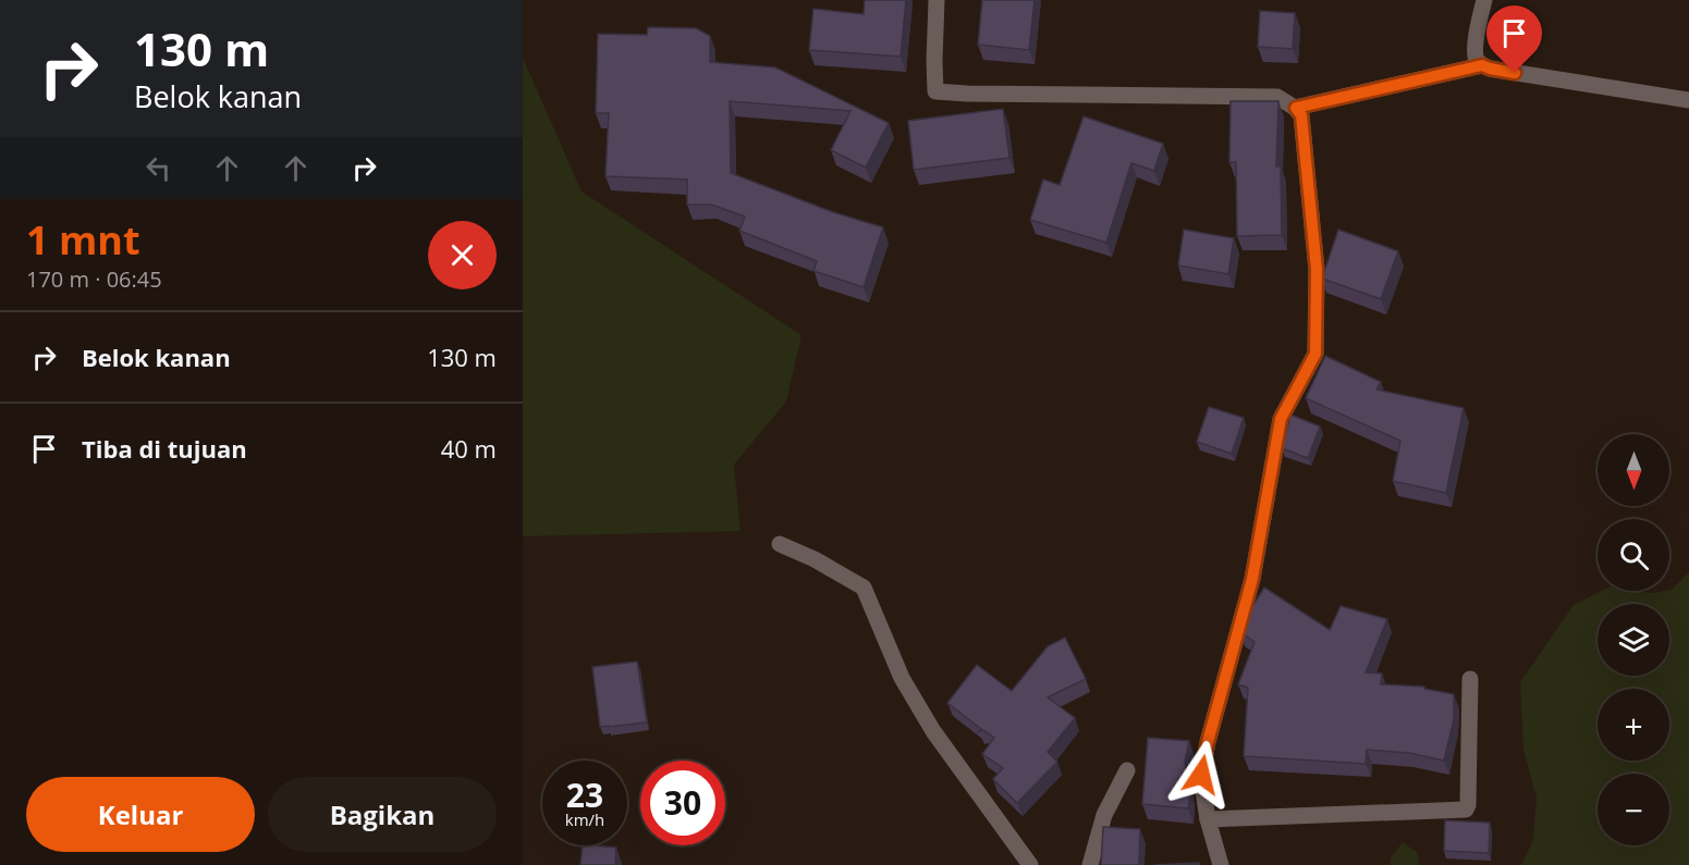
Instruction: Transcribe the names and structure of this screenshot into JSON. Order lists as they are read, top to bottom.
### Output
{
  "north": "bottom",
  "page": {
    "turn": ["130 m", "Belok kanan"],
    "heading": ["1 mnt", "170 m · 06:45"],
    "list": [
      {
        "name": "Belok kanan",
        "value": "130 m"
      },
      {
        "name": "Tiba di tujuan",
        "value": "40 m"
      }
    ],
    "map_buttons": ["+", "−"],
    "speed": "23 km/h",
    "limit": "30",
    "buttons": ["Keluar", "Bagikan"]
  }
}
